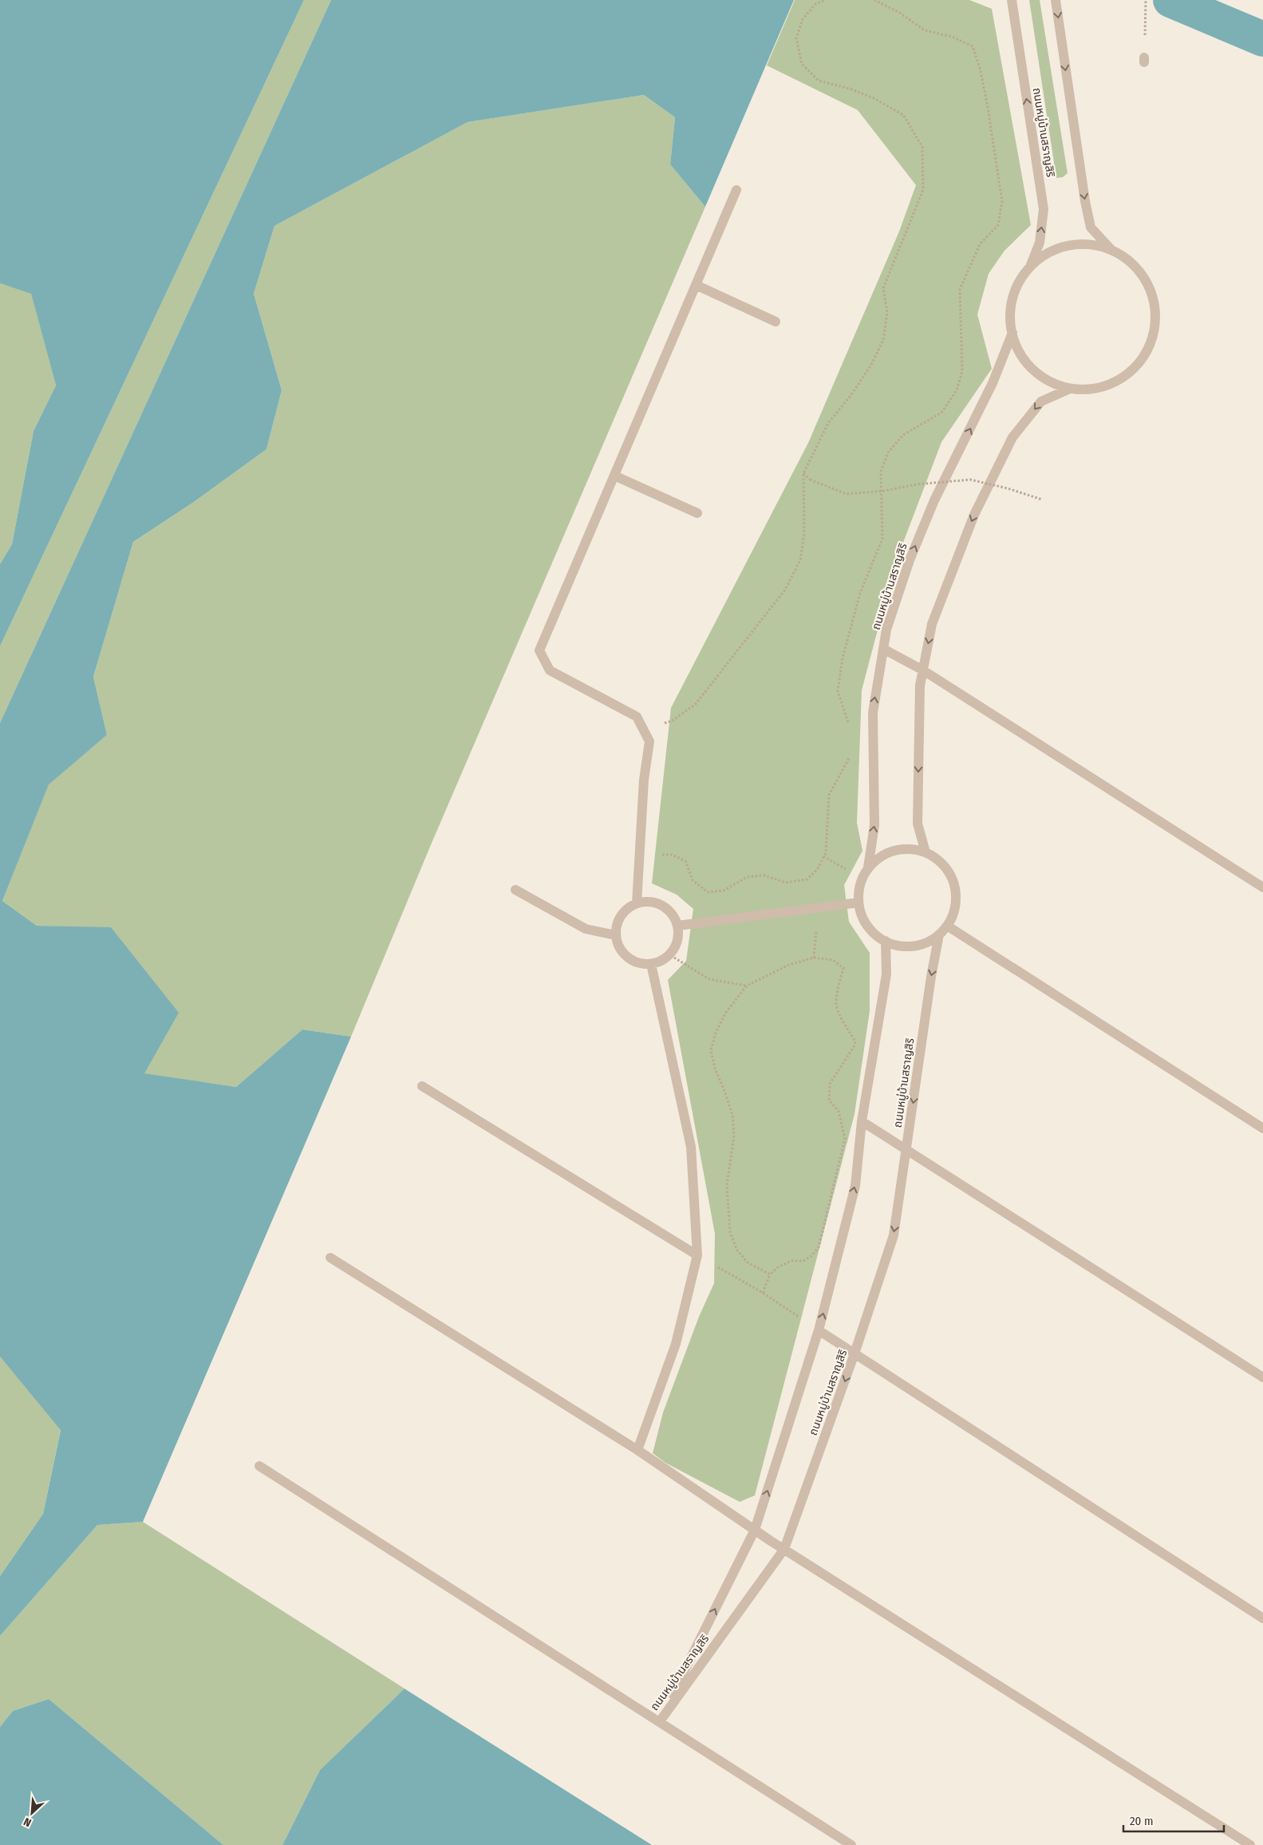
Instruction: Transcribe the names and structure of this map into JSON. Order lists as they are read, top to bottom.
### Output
{
  "streets": {
    "street": ["ถนนหมู่บ้านสราญสิริ"]
  },
  "scale_bar": "20 m",
  "north": "bottom left"
}
